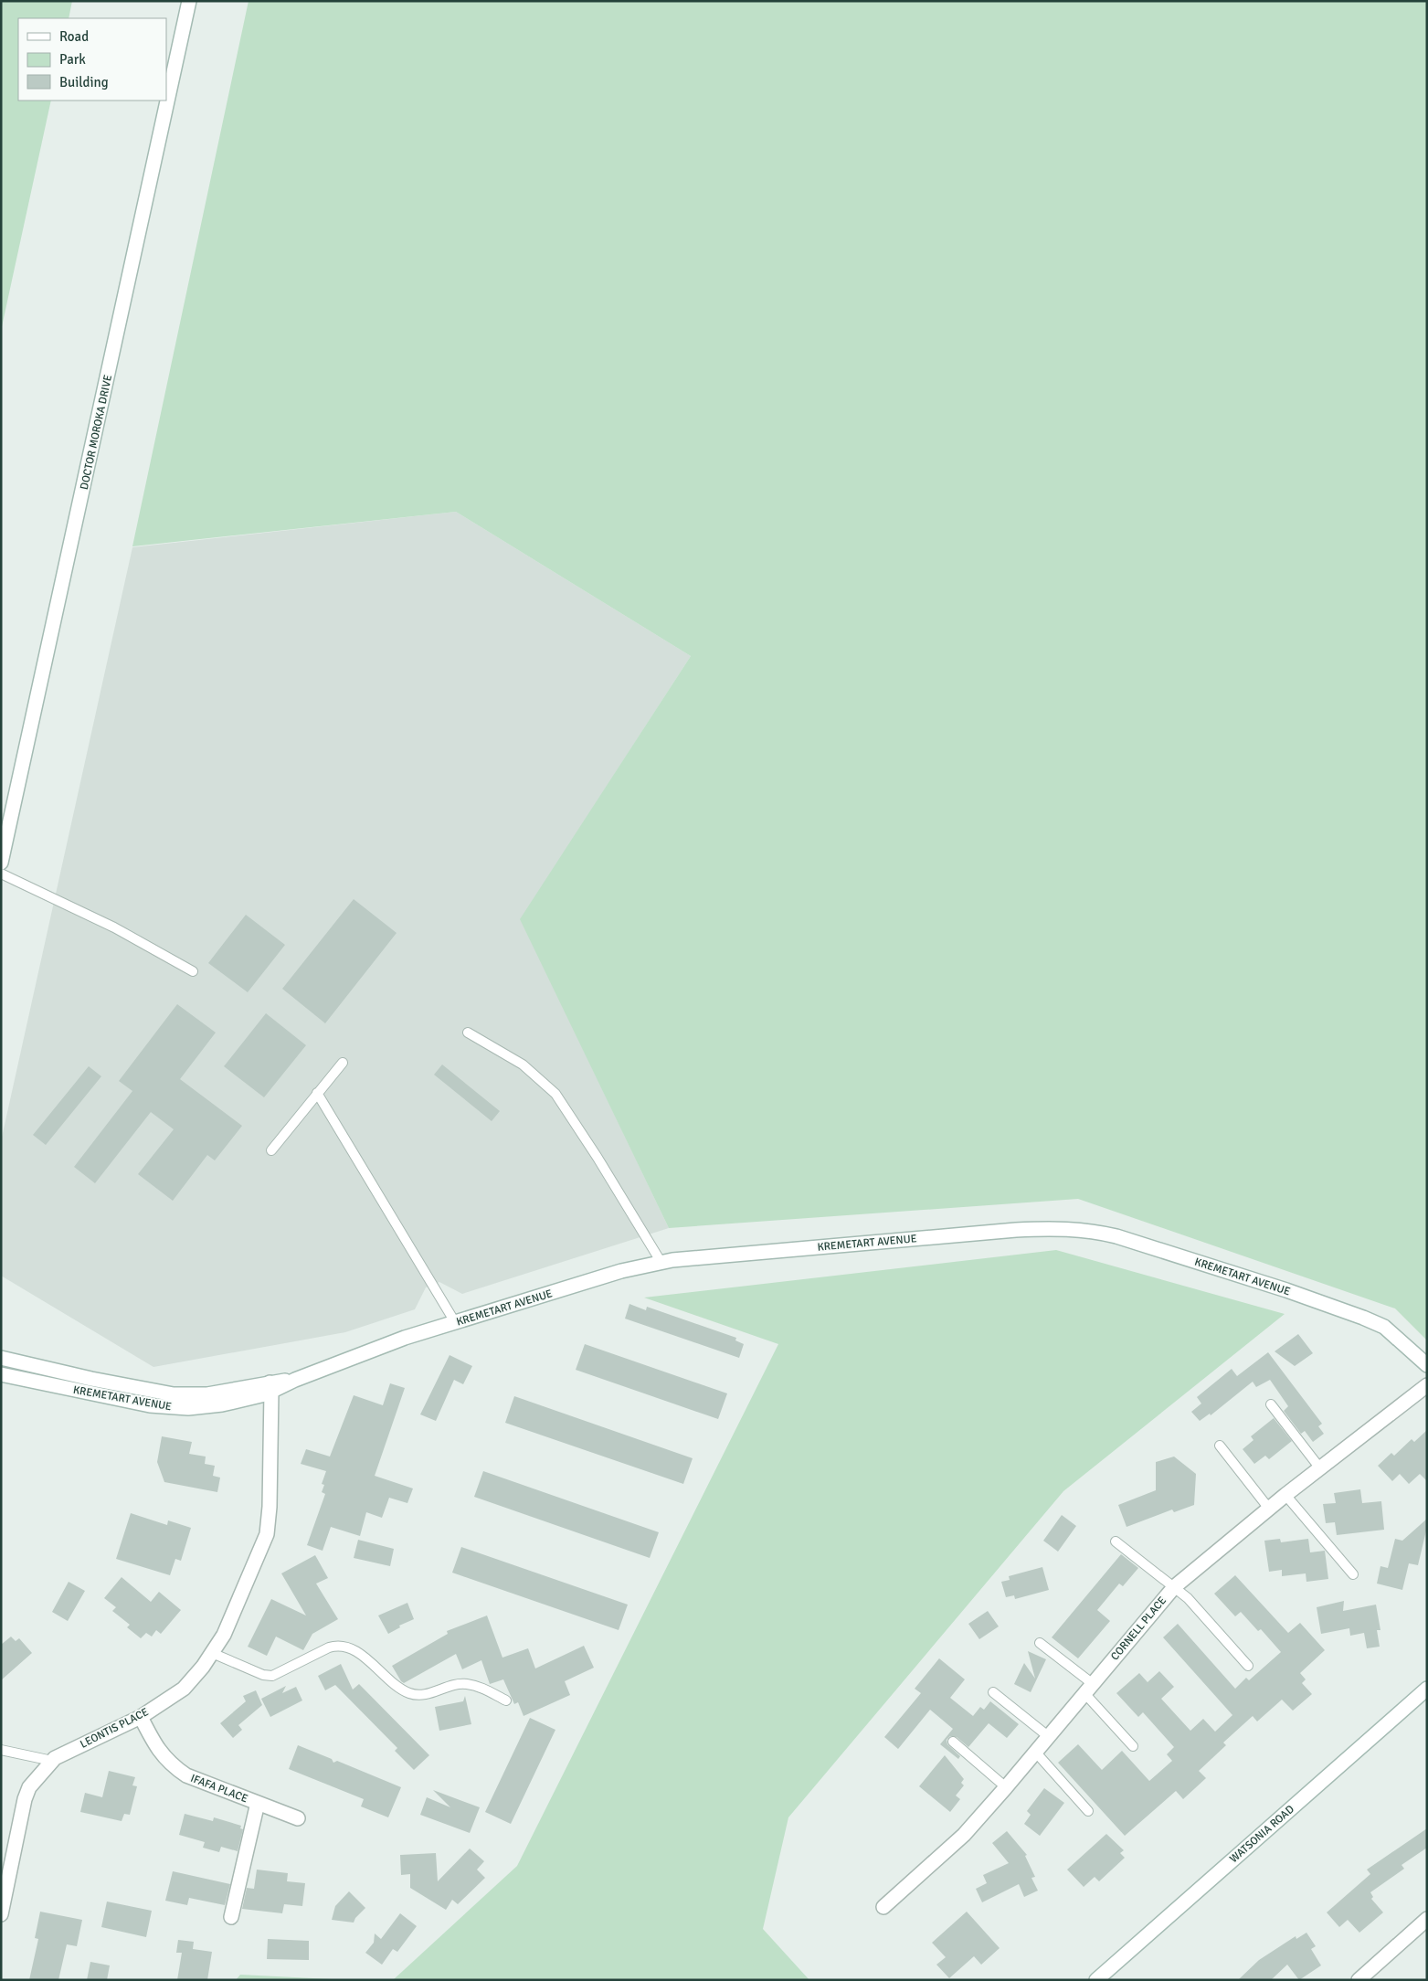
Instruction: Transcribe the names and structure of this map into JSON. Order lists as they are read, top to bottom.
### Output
{
  "streets": {
    "street": [
      "DOCTOR MOROKA DRIVE",
      "KREMETART AVENUE",
      "CORNELL PLACE",
      "LEONTIS PLACE",
      "IFAFA PLACE",
      "WATSONIA ROAD"
    ]
  },
  "crossings": [
    ["KREMETART AVENUE", "LEONTIS PLACE"],
    ["LEONTIS PLACE", "IFAFA PLACE"]
  ],
  "legend": ["Road", "Park", "Building"]
}
